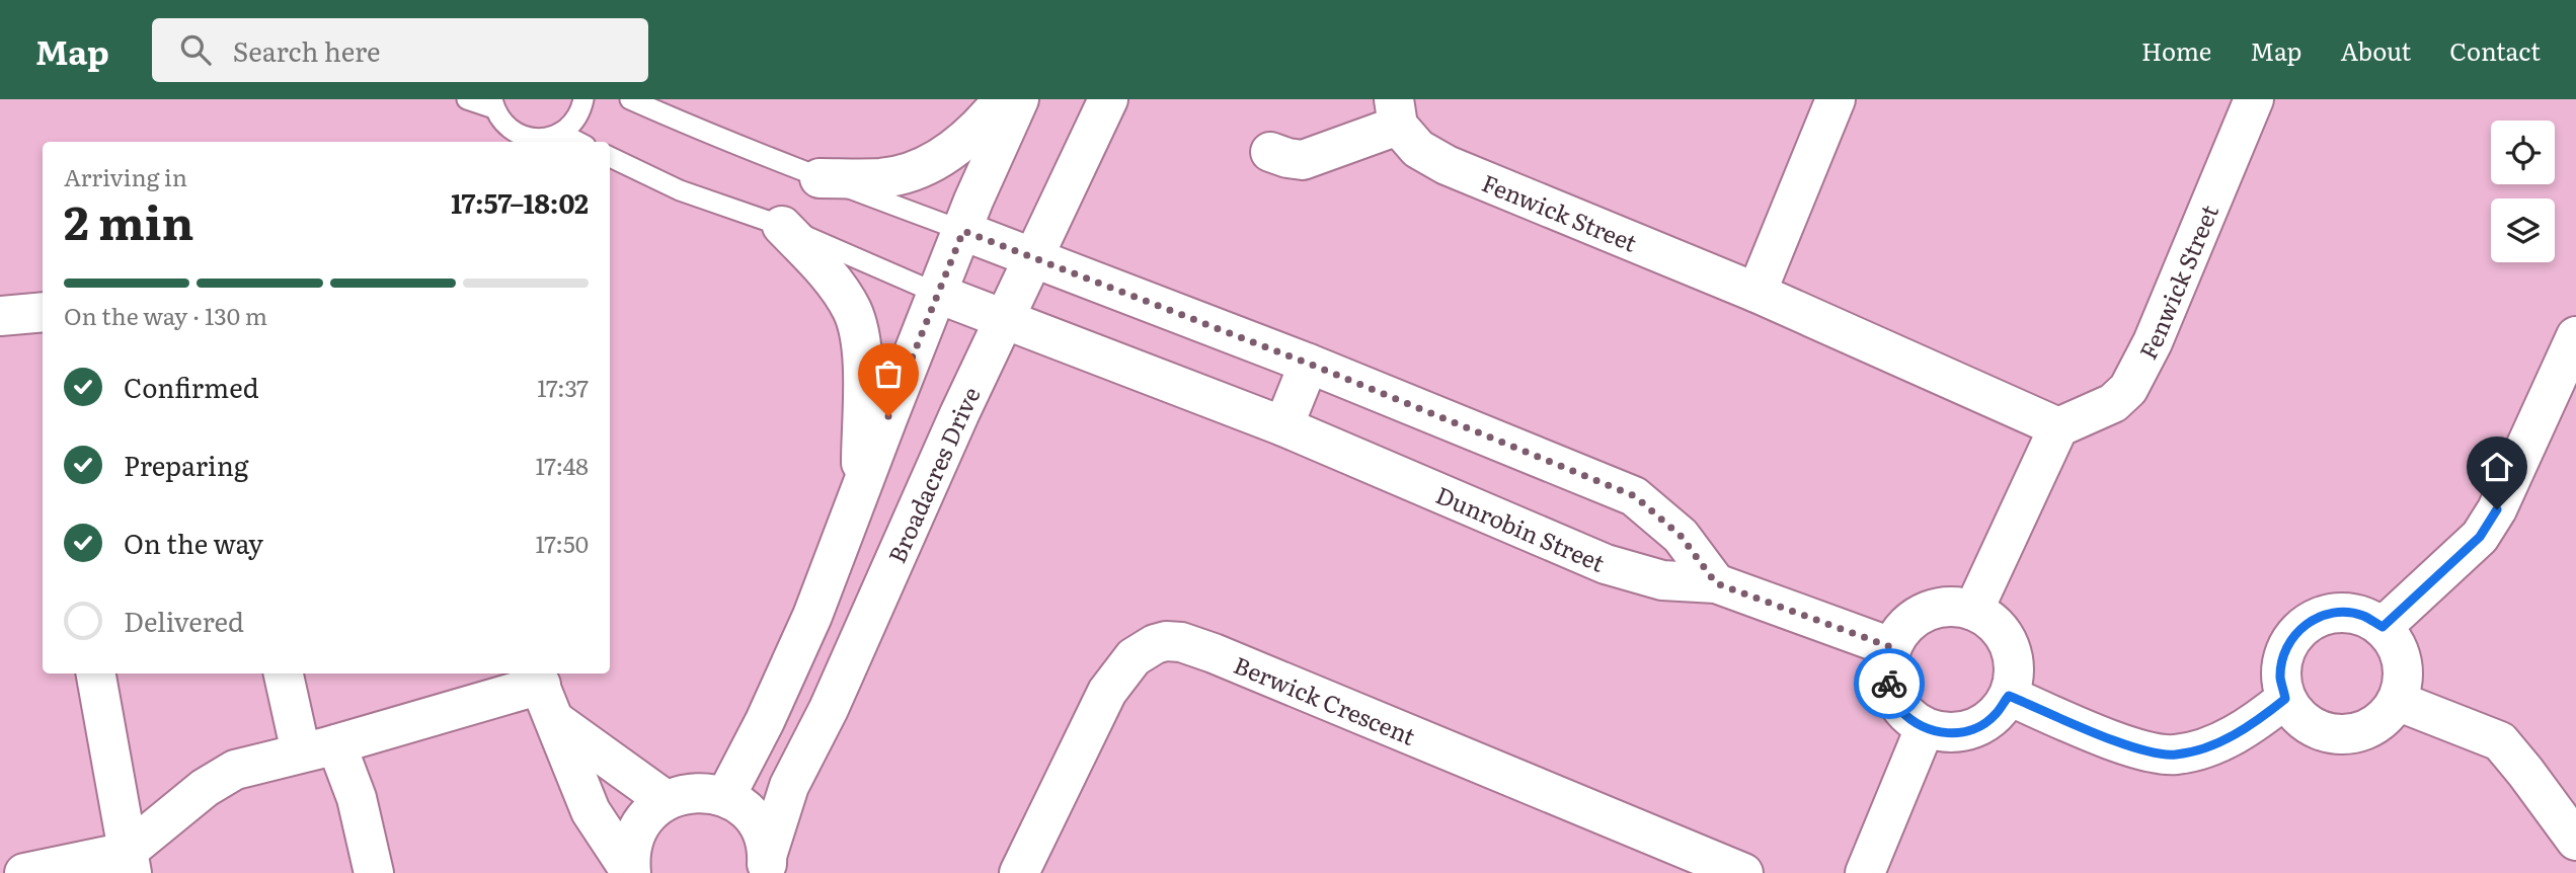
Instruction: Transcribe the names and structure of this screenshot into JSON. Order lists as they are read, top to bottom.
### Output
{
  "streets": {
    "street": [
      "Fenwick Street",
      "Broadacres Drive",
      "Dunrobin Street",
      "Berwick Crescent"
    ]
  },
  "crossings": [
    ["Broadacres Drive", "Dunrobin Street"]
  ],
  "page": {
    "header": "Map",
    "search": "Search here",
    "nav": [
      "Home",
      "Map",
      "About",
      "Contact"
    ],
    "heading": ["2 min", "Arriving in", "17:57–18:02"],
    "bar": "On the way · 130 m",
    "list": [
      ["Confirmed", "17:37"],
      ["Preparing", "17:48"],
      ["On the way", "17:50"],
      "Delivered"
    ]
  }
}
